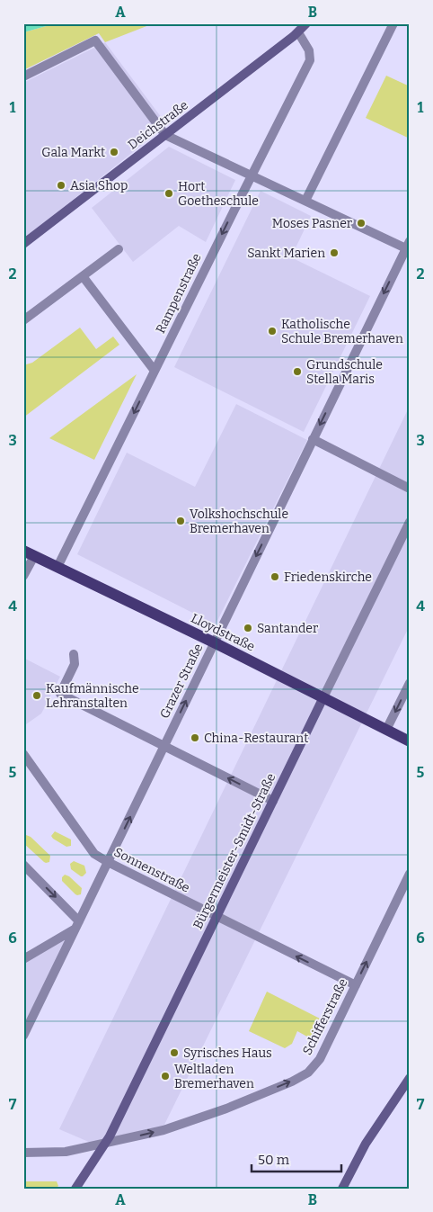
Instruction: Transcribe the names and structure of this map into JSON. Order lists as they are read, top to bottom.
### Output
{
  "streets": {
    "main road": ["Lloydstraße"],
    "street": [
      "Deichstraße",
      "Rampenstraße",
      "Grazer Straße",
      "Bürgermeister-Smidt-Straße",
      "Sonnenstraße",
      "Schifferstraße"
    ]
  },
  "crossings": [
    ["Deichstraße", "Rampenstraße"],
    ["Rampenstraße", "Lloydstraße"],
    ["Lloydstraße", "Grazer Straße"],
    ["Lloydstraße", "Bürgermeister-Smidt-Straße"],
    ["Grazer Straße", "Sonnenstraße"],
    ["Bürgermeister-Smidt-Straße", "Sonnenstraße"],
    ["Bürgermeister-Smidt-Straße", "Schifferstraße"],
    ["Sonnenstraße", "Schifferstraße"]
  ],
  "one_way": ["Rampenstraße", "Sonnenstraße", "Schifferstraße"],
  "places": [
    "Gala Markt",
    "Asia Shop",
    "Hort Goetheschule",
    "Moses Pasner",
    "Sankt Marien",
    "Katholische Schule Bremerhaven",
    "Grundschule Stella Maris",
    "Volkshochschule Bremerhaven",
    "Friedenskirche",
    "Santander",
    "Kaufmännische Lehranstalten",
    "China-Restaurant",
    "Syrisches Haus",
    "Weltladen Bremerhaven"
  ],
  "scale_bar": "50 m",
  "grid": {
    "columns": ["A", "B"],
    "rows": [
      "1",
      "2",
      "3",
      "4",
      "5",
      "6",
      "7"
    ]
  }
}
